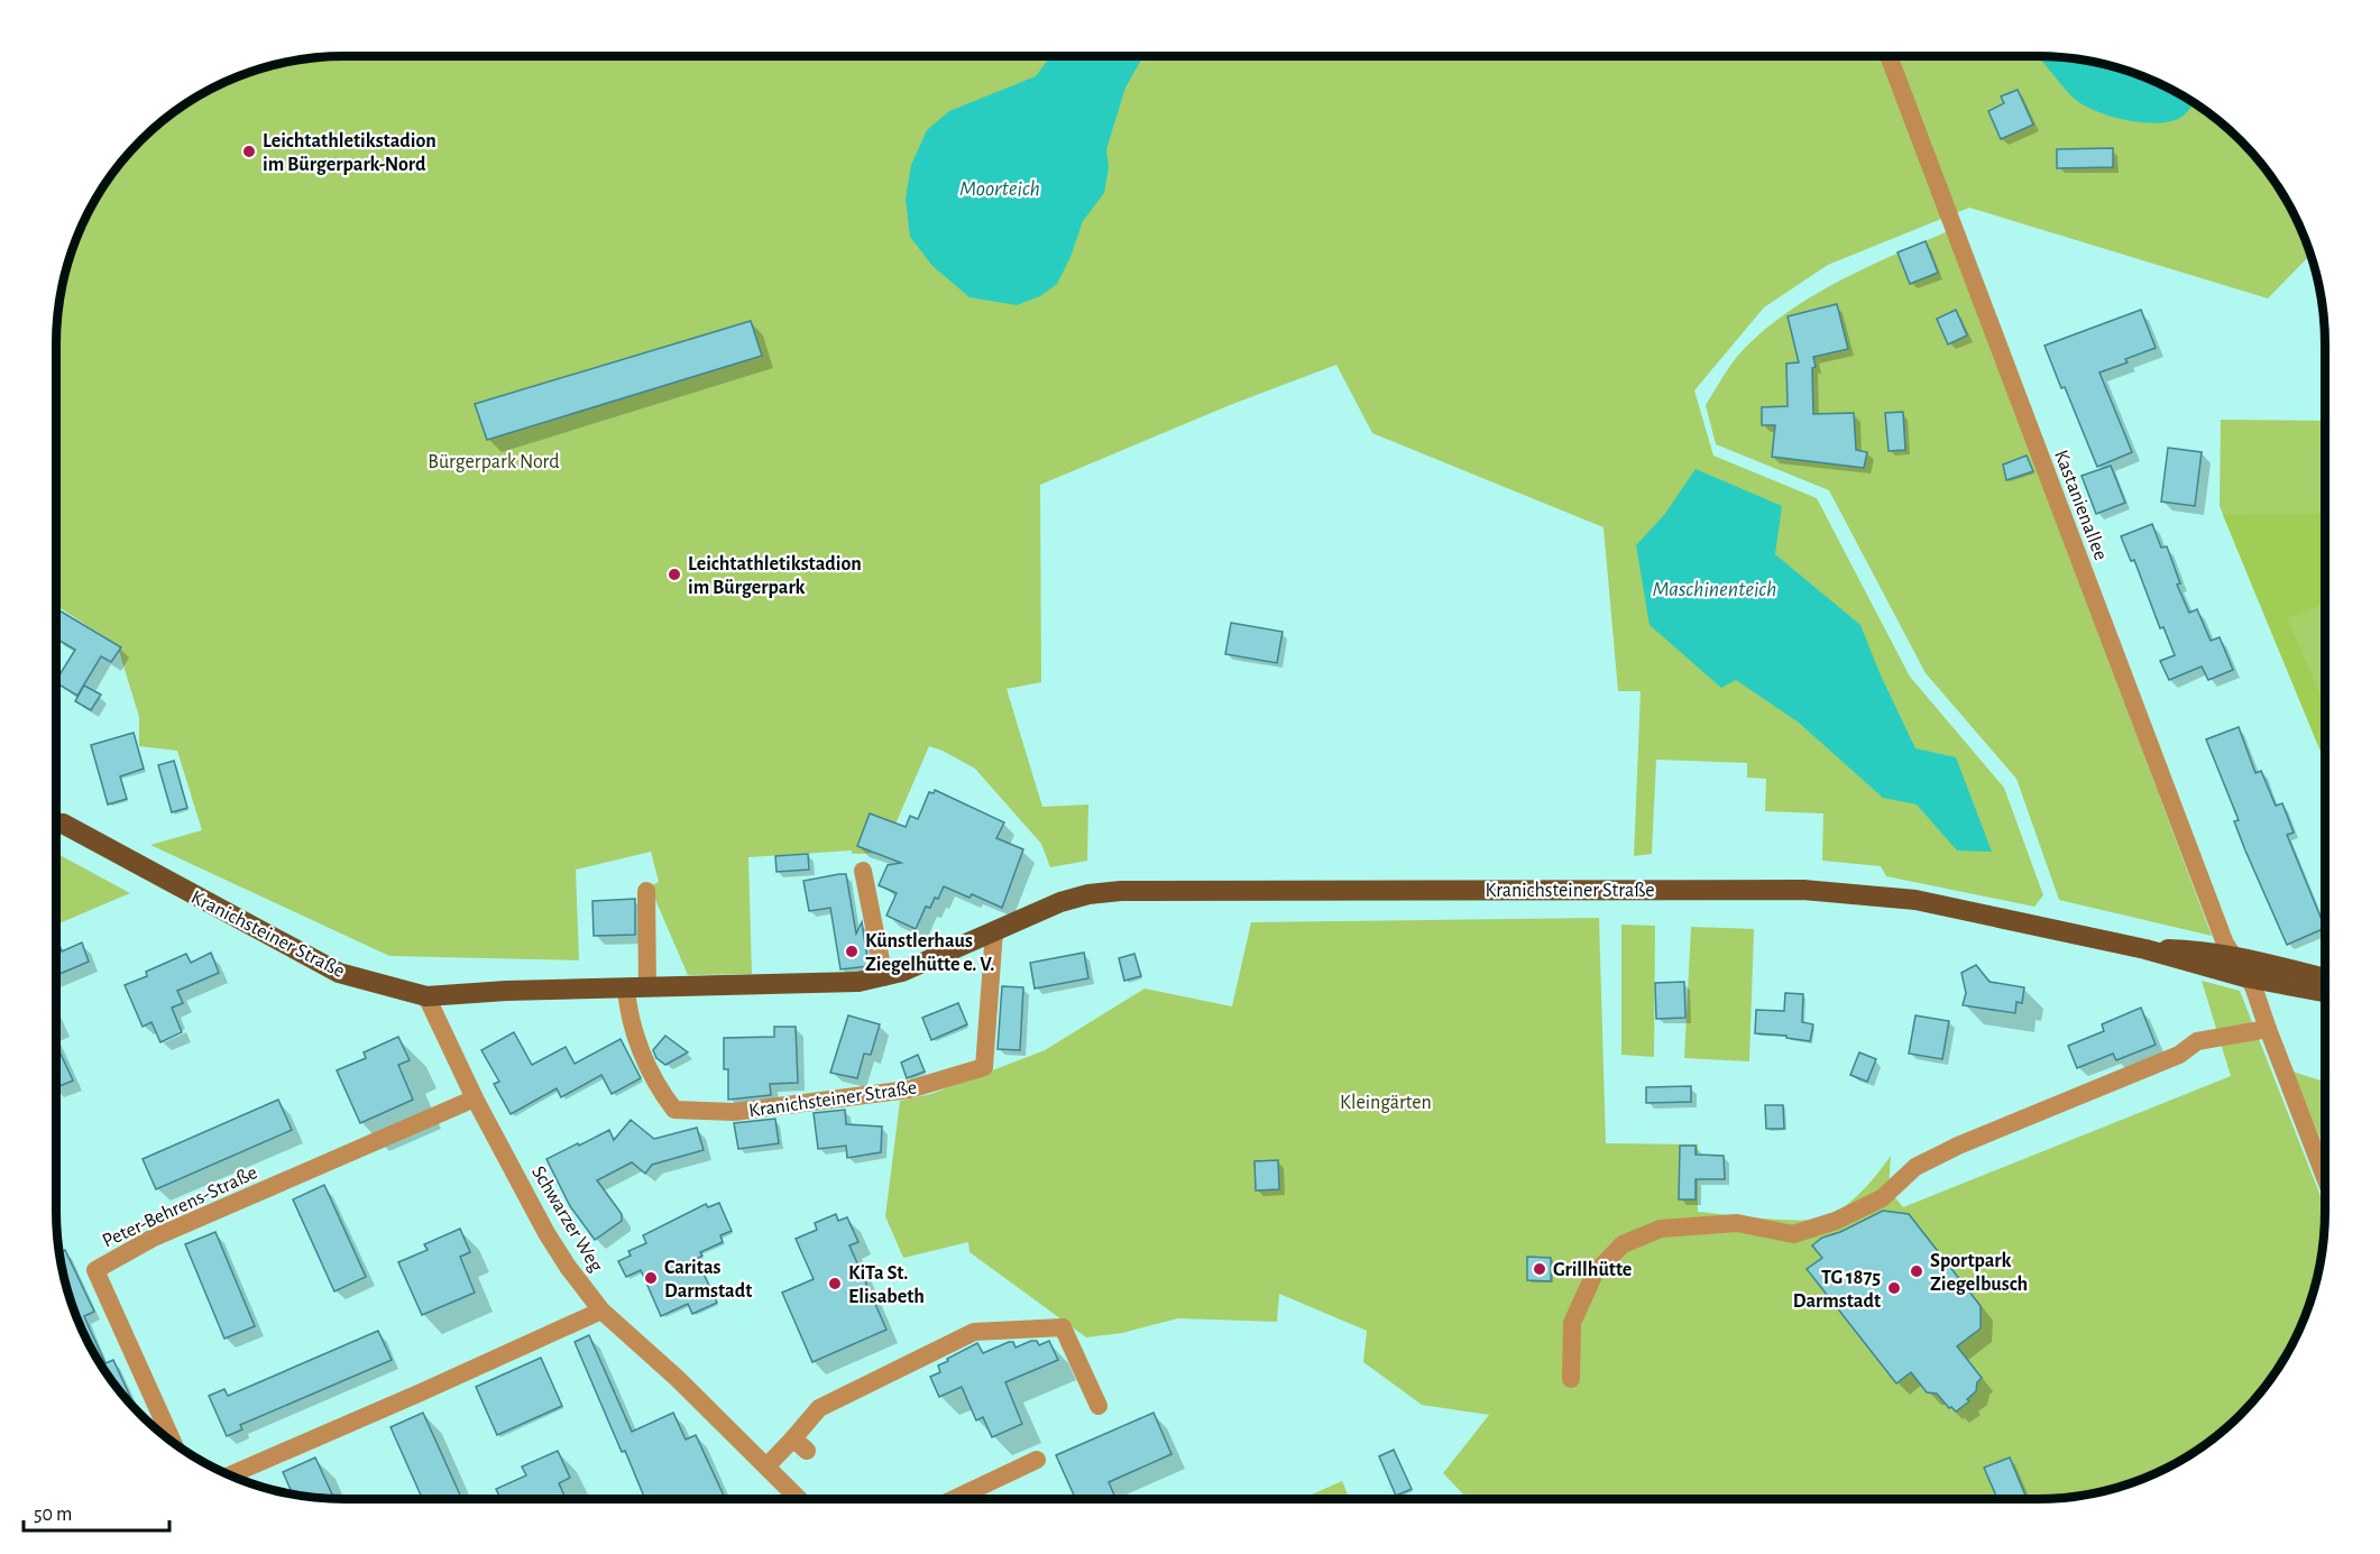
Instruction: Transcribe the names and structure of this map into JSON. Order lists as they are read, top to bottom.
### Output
{
  "streets": {
    "main road": ["Kranichsteiner Straße"],
    "street": ["Kastanienallee", "Peter-Behrens-Straße", "Schwarzer Weg"]
  },
  "crossings": [
    ["Kastanienallee", "Kranichsteiner Straße"],
    ["Kranichsteiner Straße", "Schwarzer Weg"],
    ["Peter-Behrens-Straße", "Schwarzer Weg"]
  ],
  "water": ["Moorteich", "Maschinenteich"],
  "parks": ["Bürgerpark Nord", "Kleingärten"],
  "places": [
    "Leichtathletikstadion im Bürgerpark-Nord",
    "Leichtathletikstadion im Bürgerpark",
    "Künstlerhaus Ziegelhütte e. V.",
    "Grillhütte",
    "Sportpark Ziegelbusch",
    "Caritas Darmstadt",
    "KiTa St. Elisabeth",
    "TG 1875 Darmstadt"
  ],
  "scale_bar": "50 m"
}
